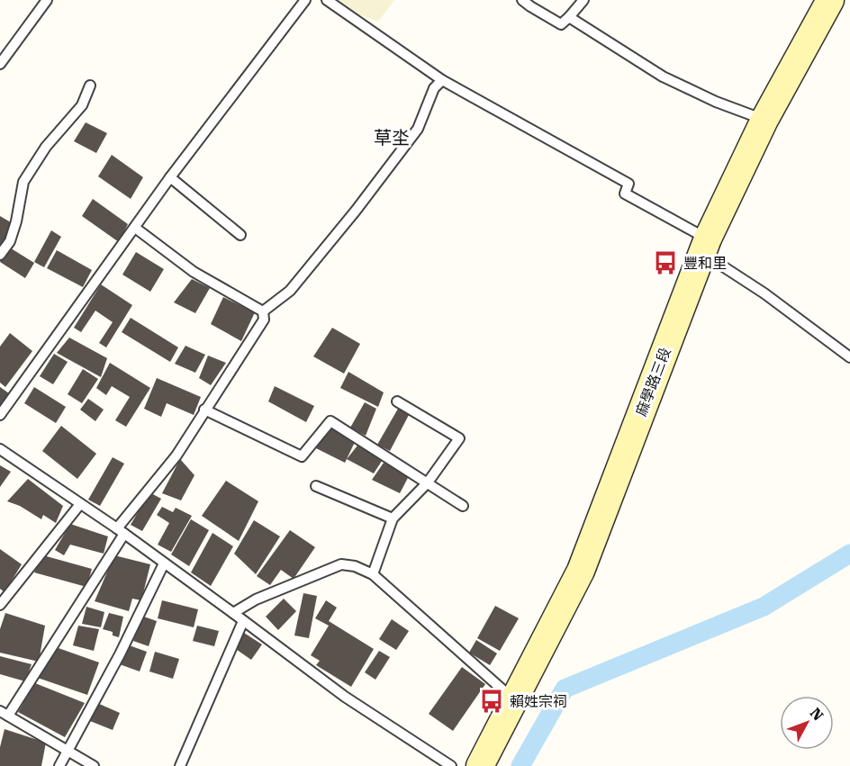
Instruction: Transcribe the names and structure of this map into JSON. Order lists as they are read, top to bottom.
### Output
{
  "streets": {
    "main road": ["麻學路三段"]
  },
  "districts": ["草坔"],
  "places": {
    "bus stop": ["豐和里", "賴姓宗祠"]
  },
  "north": "top right"
}
